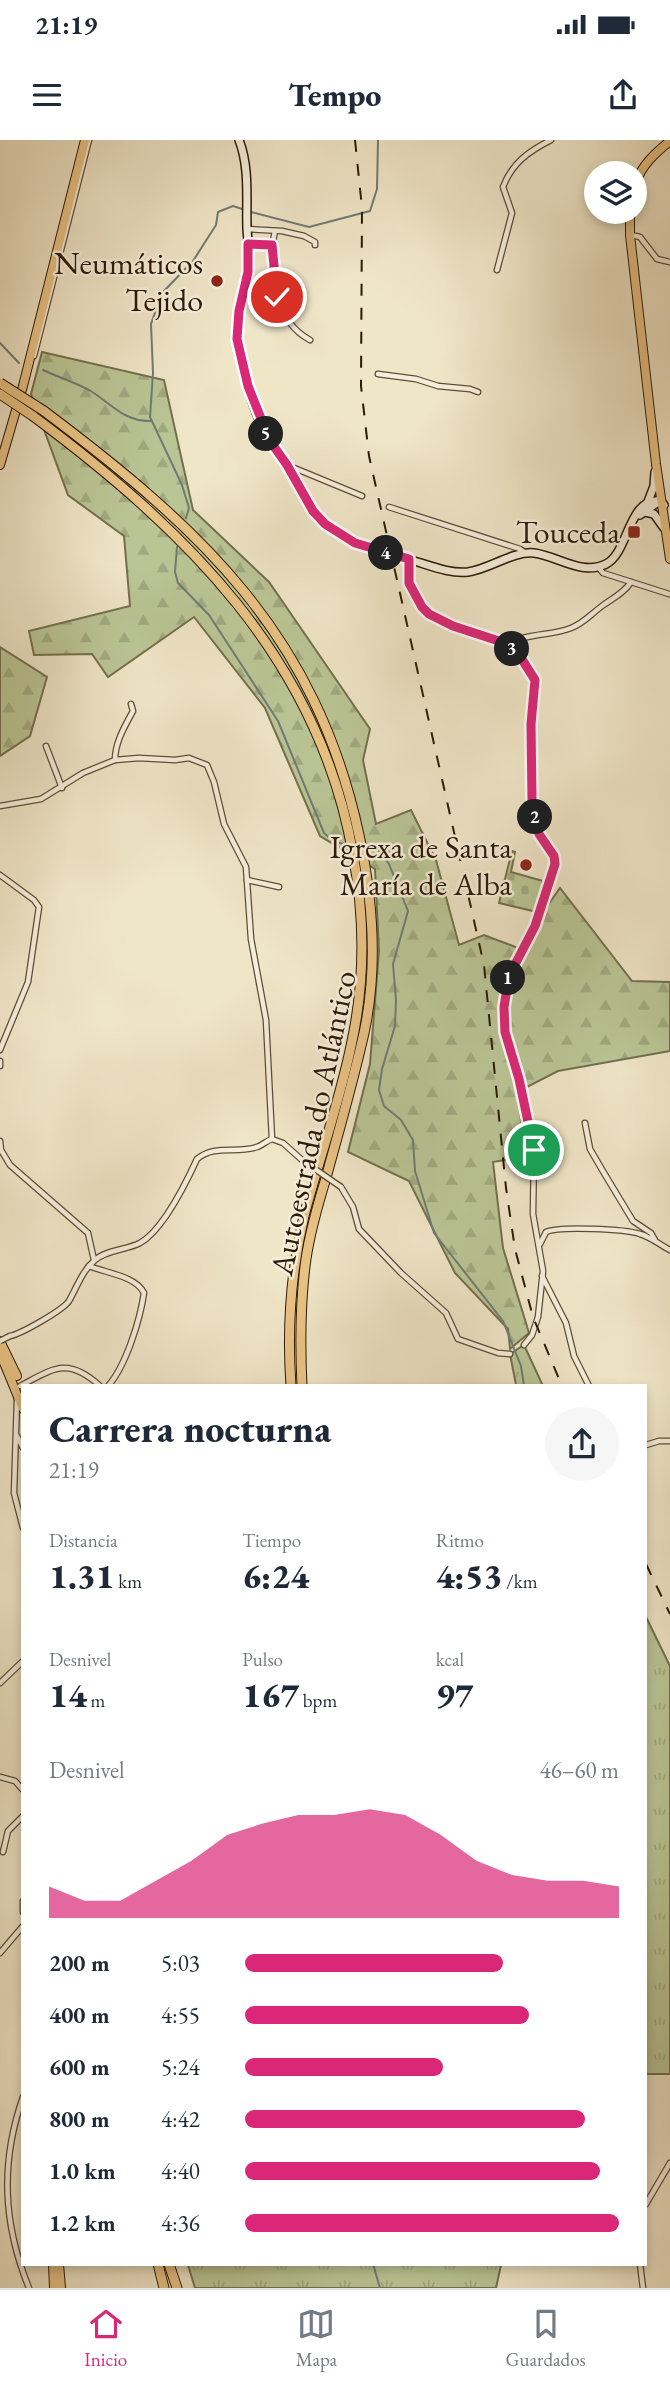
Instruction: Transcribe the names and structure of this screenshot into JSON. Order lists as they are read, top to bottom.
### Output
{
  "streets": {
    "highway": ["Autoestrada do Atlántico"]
  },
  "places": {
    "other": ["Neumáticos Tejido", "Igrexa de Santa María de Alba"],
    "transit": ["Touceda"]
  },
  "page": {
    "status": "21:19",
    "header": "Tempo",
    "pins": [
      "5",
      "4",
      "3",
      "2",
      "1"
    ],
    "heading": ["Carrera nocturna", "21:19"],
    "stats": [
      ["Distancia", "1.31 km"],
      ["Tiempo", "6:24"],
      ["Ritmo", "4:53 /km"],
      ["Desnivel", "14 m"],
      ["Pulso", "167 bpm"],
      ["kcal", "97"]
    ],
    "chart": ["Desnivel", "46–60 m"],
    "list": [
      {
        "name": "200 m",
        "note": "5:03"
      },
      {
        "name": "400 m",
        "note": "4:55"
      },
      {
        "name": "600 m",
        "note": "5:24"
      },
      {
        "name": "800 m",
        "note": "4:42"
      },
      {
        "name": "1.0 km",
        "note": "4:40"
      },
      {
        "name": "1.2 km",
        "note": "4:36"
      }
    ],
    "tabs": ["Inicio", "Mapa", "Guardados"]
  }
}
